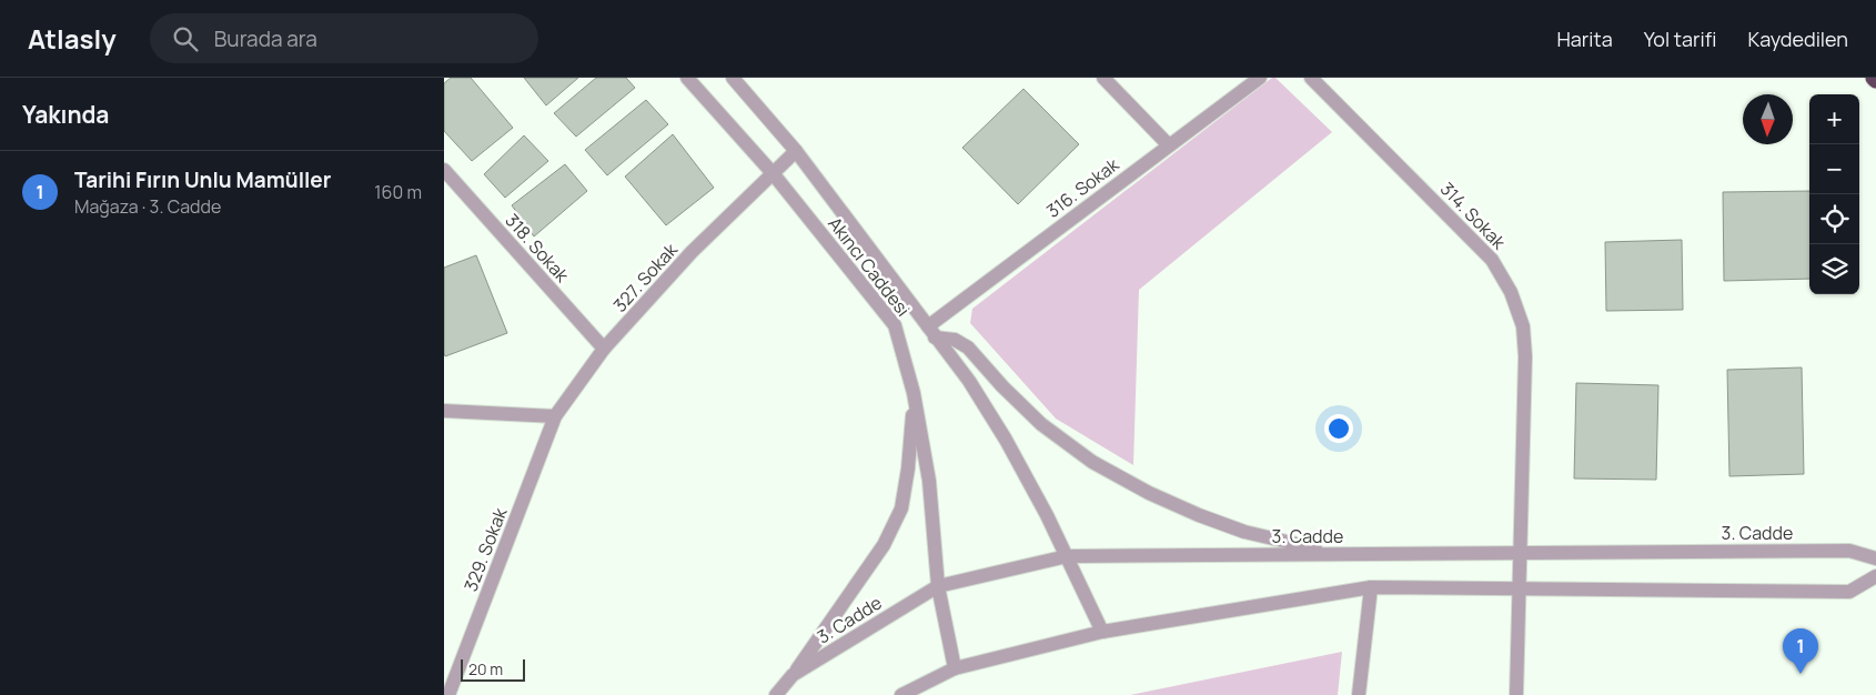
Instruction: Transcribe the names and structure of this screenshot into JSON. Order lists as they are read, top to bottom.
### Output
{
  "streets": {
    "street": [
      "316. Sokak",
      "314. Sokak",
      "318. Sokak",
      "Akıncı Caddesi",
      "327. Sokak",
      "3. Cadde",
      "329. Sokak"
    ]
  },
  "crossings": [
    ["316. Sokak", "Akıncı Caddesi"],
    ["314. Sokak", "3. Cadde"],
    ["318. Sokak", "327. Sokak"],
    ["Akıncı Caddesi", "327. Sokak"],
    ["Akıncı Caddesi", "3. Cadde"],
    ["327. Sokak", "329. Sokak"]
  ],
  "scale_bar": "20 m",
  "north": "bottom",
  "page": {
    "header": "Atlasly",
    "search": "Burada ara",
    "nav": ["Harita", "Yol tarifi", "Kaydedilen"],
    "heading": "Yakında",
    "map_buttons": ["+", "−"],
    "list": [
      {
        "mark": "1",
        "name": "Tarihi Fırın Unlu Mamüller",
        "note": "Mağaza · 3. Cadde",
        "value": "160 m"
      }
    ],
    "pins": "1",
    "scale": "20 m"
  }
}
